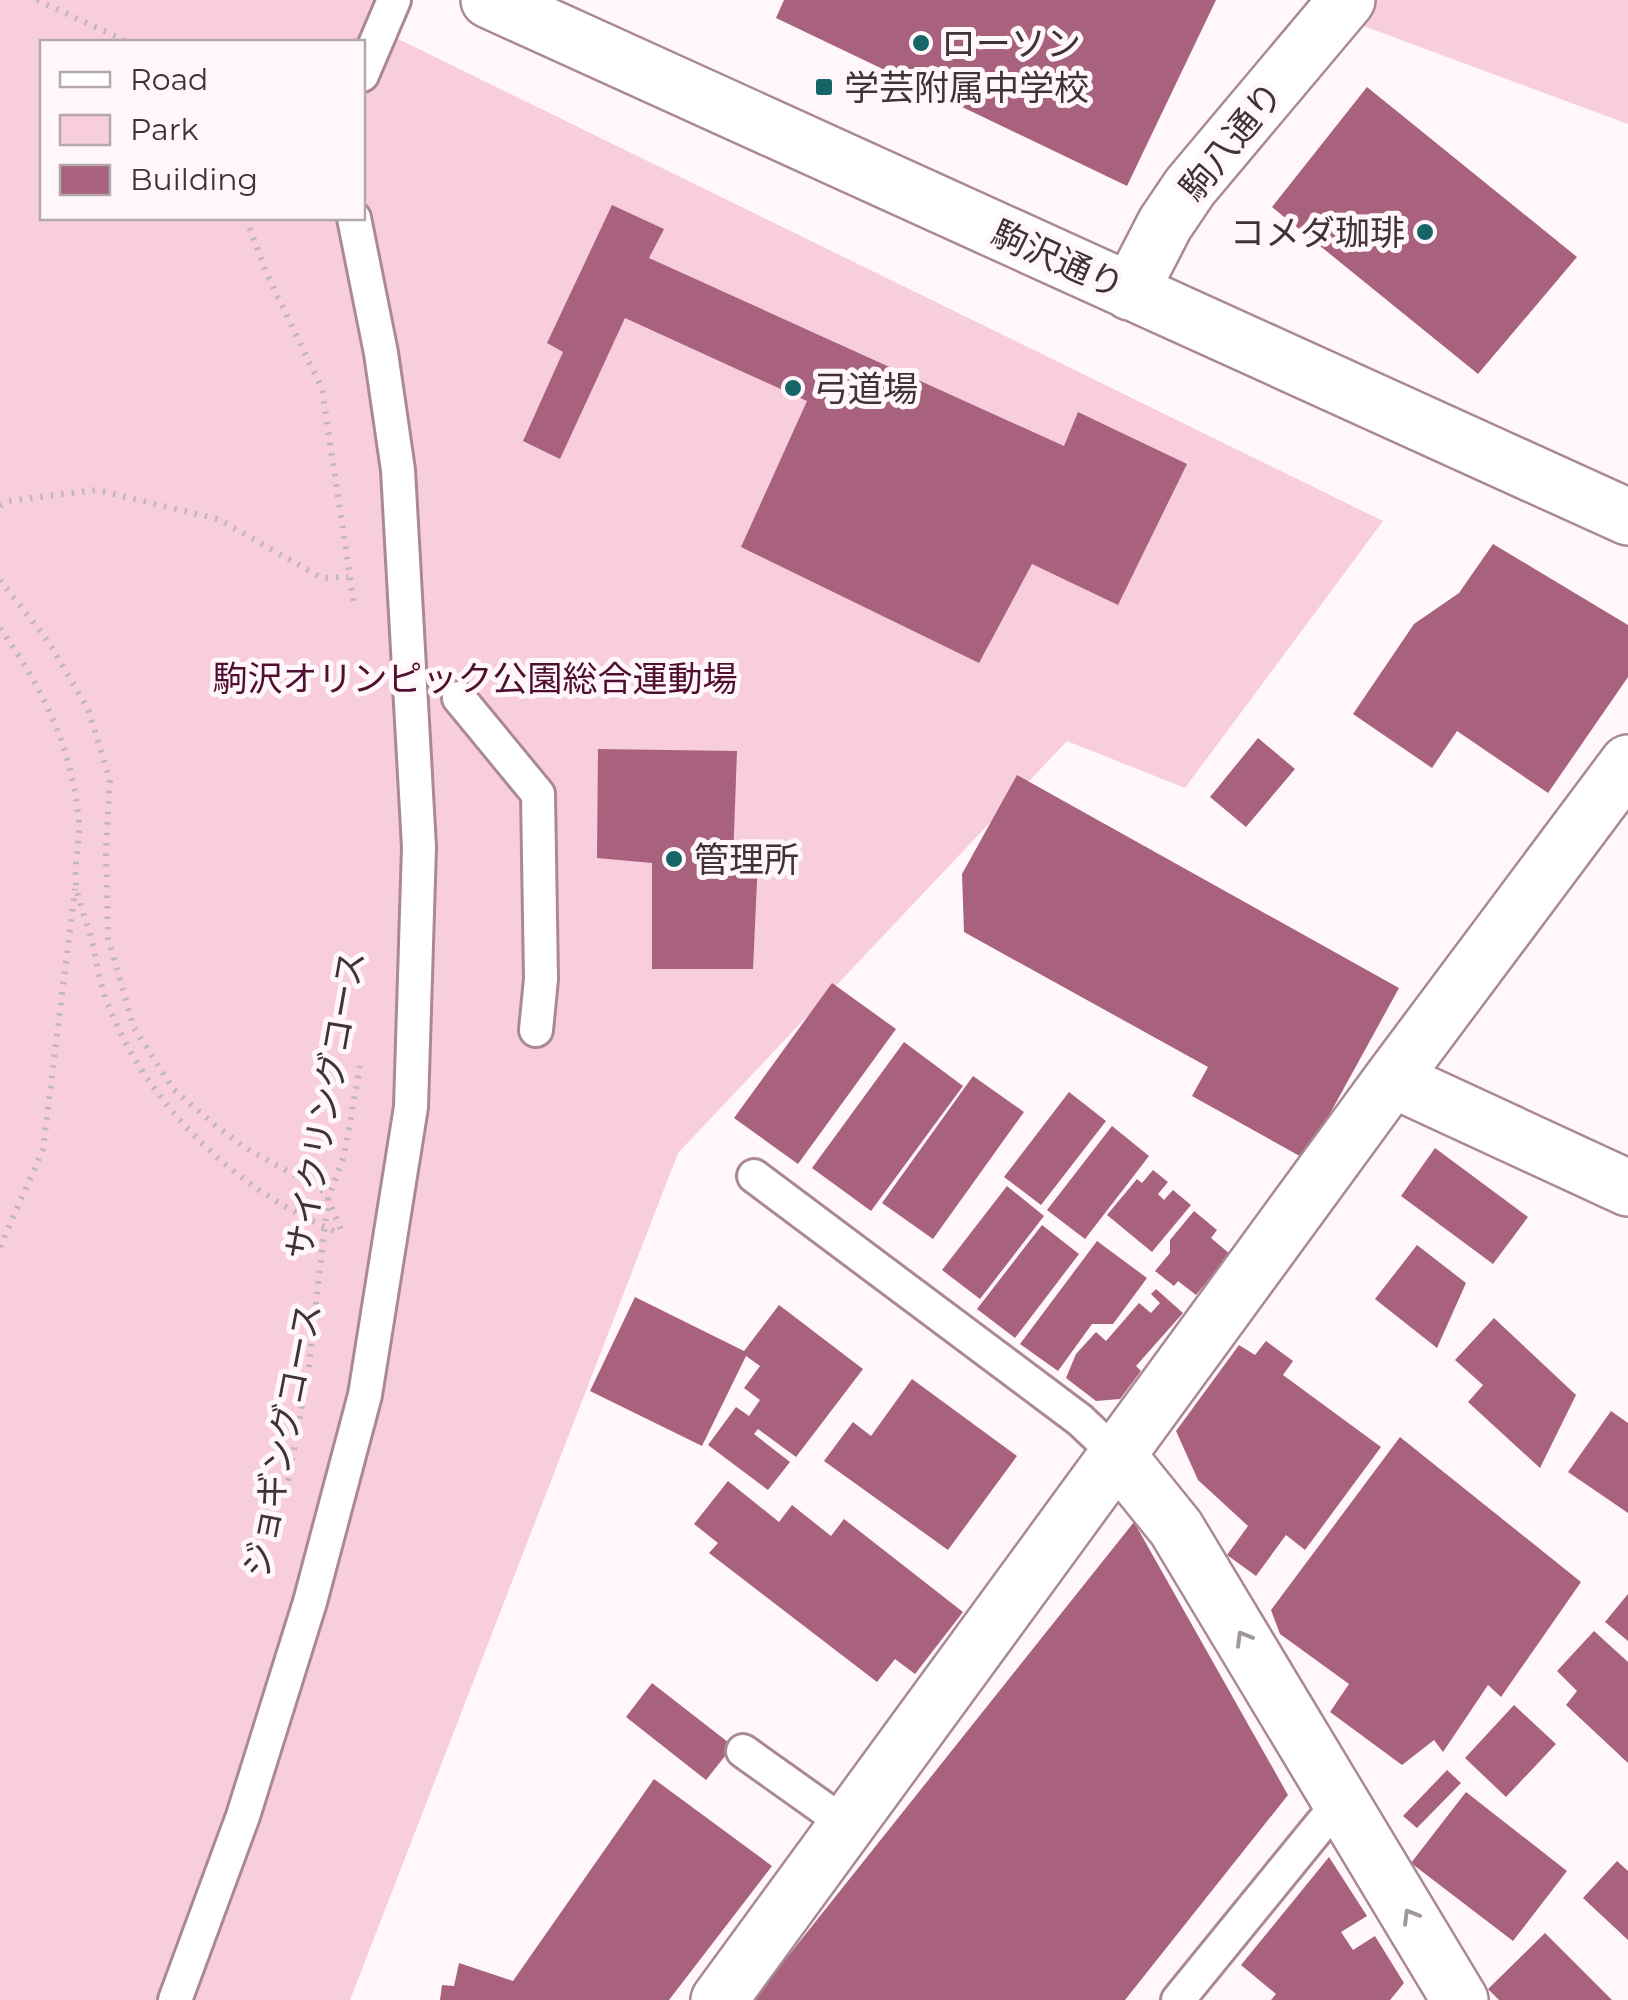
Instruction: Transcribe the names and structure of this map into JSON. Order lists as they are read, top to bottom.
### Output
{
  "streets": {
    "street": ["駒八通り", "駒沢通り"],
    "path": ["サイクリングコース"]
  },
  "crossings": [
    ["駒八通り", "駒沢通り"]
  ],
  "parks": ["駒沢オリンピック公園総合運動場"],
  "places": {
    "other": [
      "ローソン",
      "コメダ珈琲",
      "弓道場",
      "管理所"
    ],
    "transit": ["学芸附属中学校"]
  },
  "legend": ["Road", "Park", "Building"]
}
